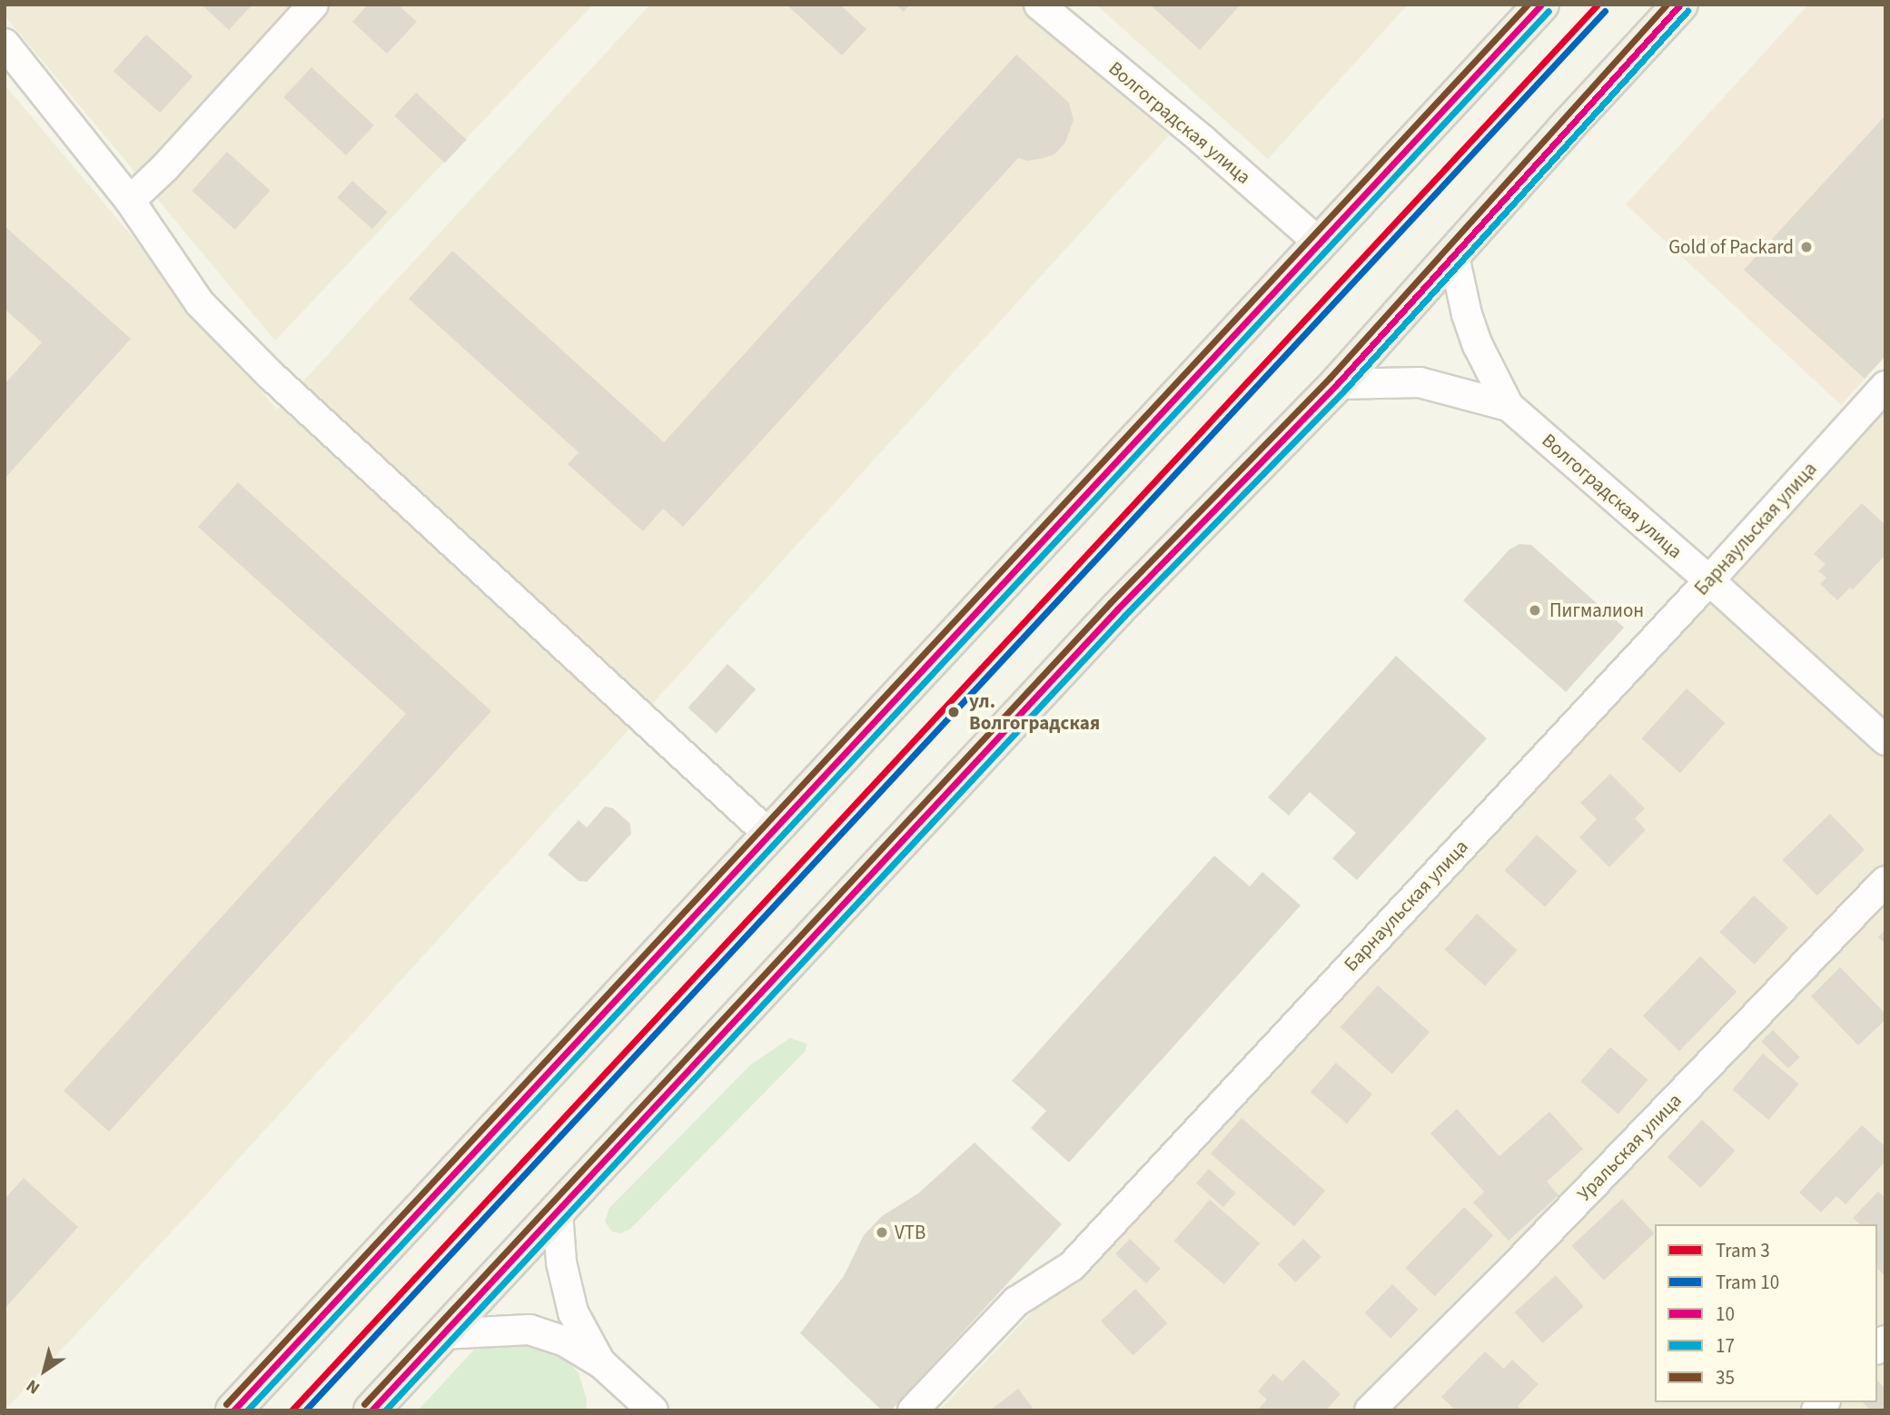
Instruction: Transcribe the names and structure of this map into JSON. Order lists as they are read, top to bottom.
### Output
{
  "streets": {
    "street": ["Волгоградская улица", "Барнаульская улица", "Уральская улица"]
  },
  "crossings": [
    ["Волгоградская улица", "Барнаульская улица"]
  ],
  "places": [
    "Gold of Packard",
    "Пигмалион",
    "ул. Волгоградская",
    "VTB"
  ],
  "lines": [
    "tram line 3",
    "transit line 10",
    "transit line 35",
    "tram line 10",
    "transit line 17"
  ],
  "legend": [
    "Tram 3",
    "Tram 10",
    "10",
    "17",
    "35"
  ],
  "north": "bottom left"
}
